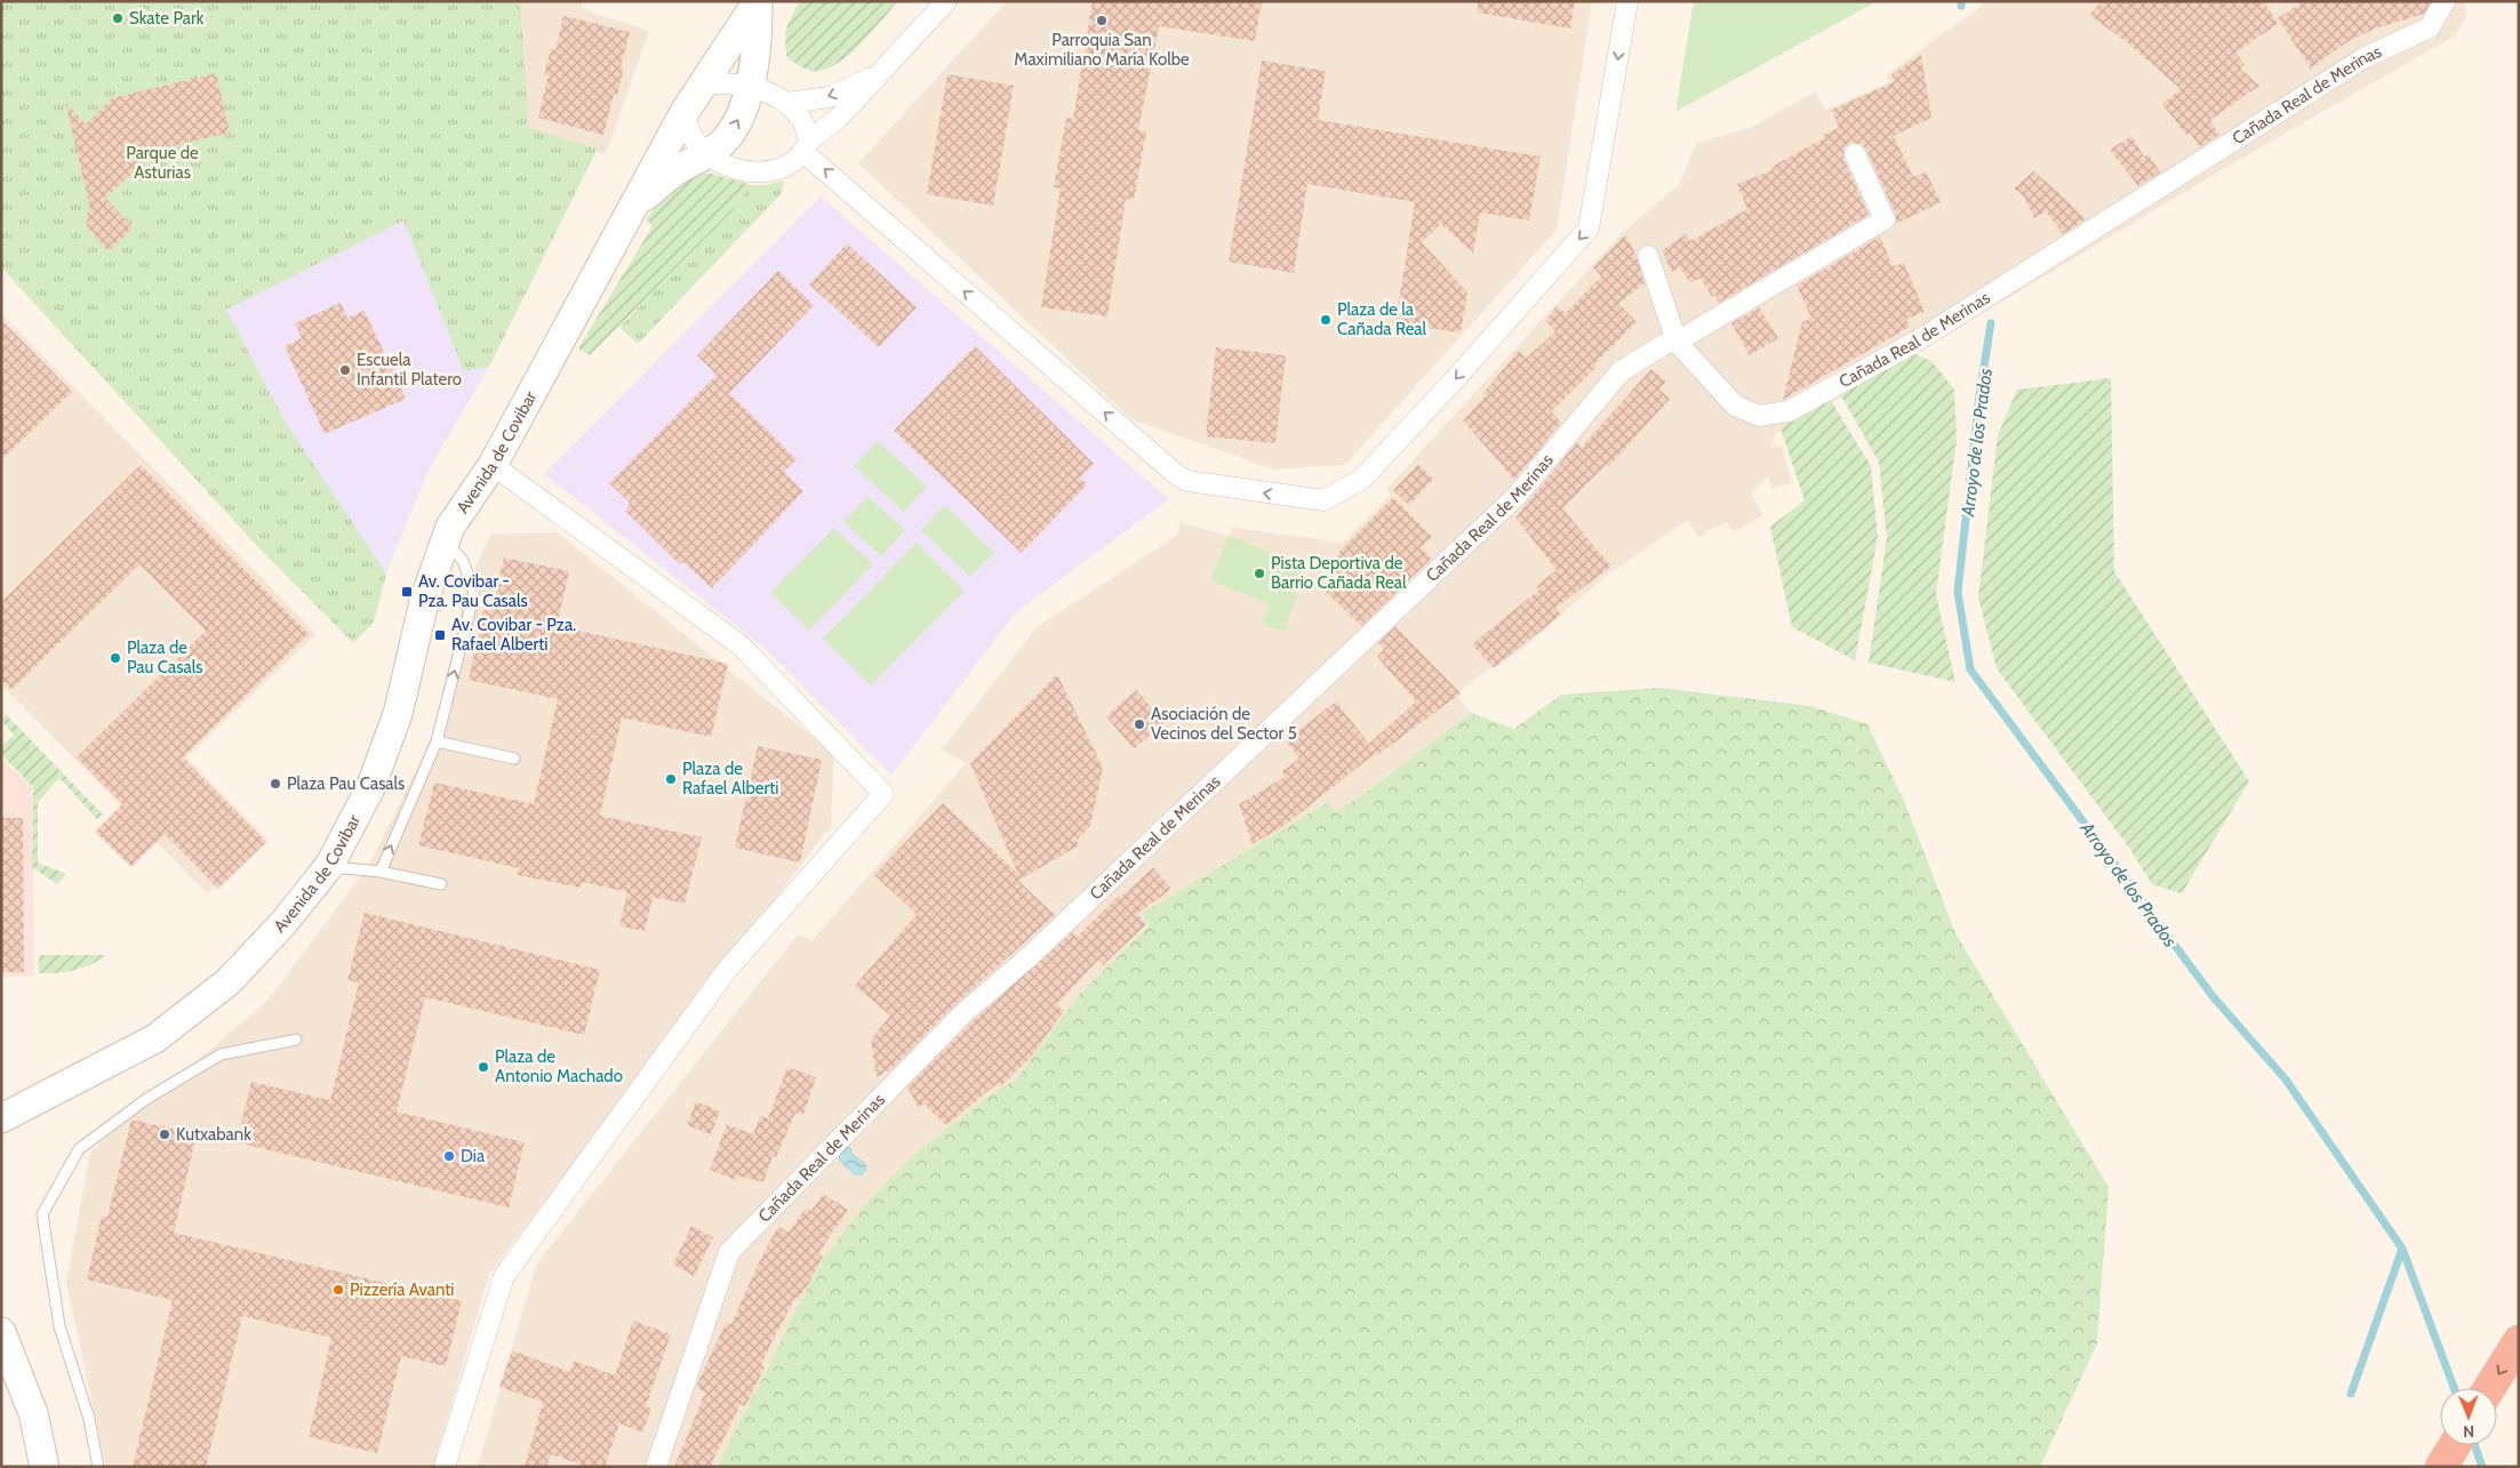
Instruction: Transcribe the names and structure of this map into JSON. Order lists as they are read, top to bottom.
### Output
{
  "streets": {
    "street": ["Cañada Real de Merinas", "Avenida de Covibar"]
  },
  "water": ["Arroyo de los Prados"],
  "parks": ["Parque de Asturias"],
  "places": {
    "other": [
      "Skate Park",
      "Parroquia San Maximiliano María Kolbe",
      "Plaza de la Cañada Real",
      "Escuela Infantil Platero",
      "Pista Deportiva de Barrio Cañada Real",
      "Plaza de Pau Casals",
      "Asociación de Vecinos del Sector 5",
      "Plaza de Rafael Alberti",
      "Plaza Pau Casals",
      "Plaza de Antonio Machado",
      "Kutxabank",
      "Dia",
      "Pizzería Avanti"
    ],
    "transit": ["Av. Covibar - Pza. Pau Casals", "Av. Covibar - Pza. Rafael Alberti"]
  },
  "north": "bottom"
}
